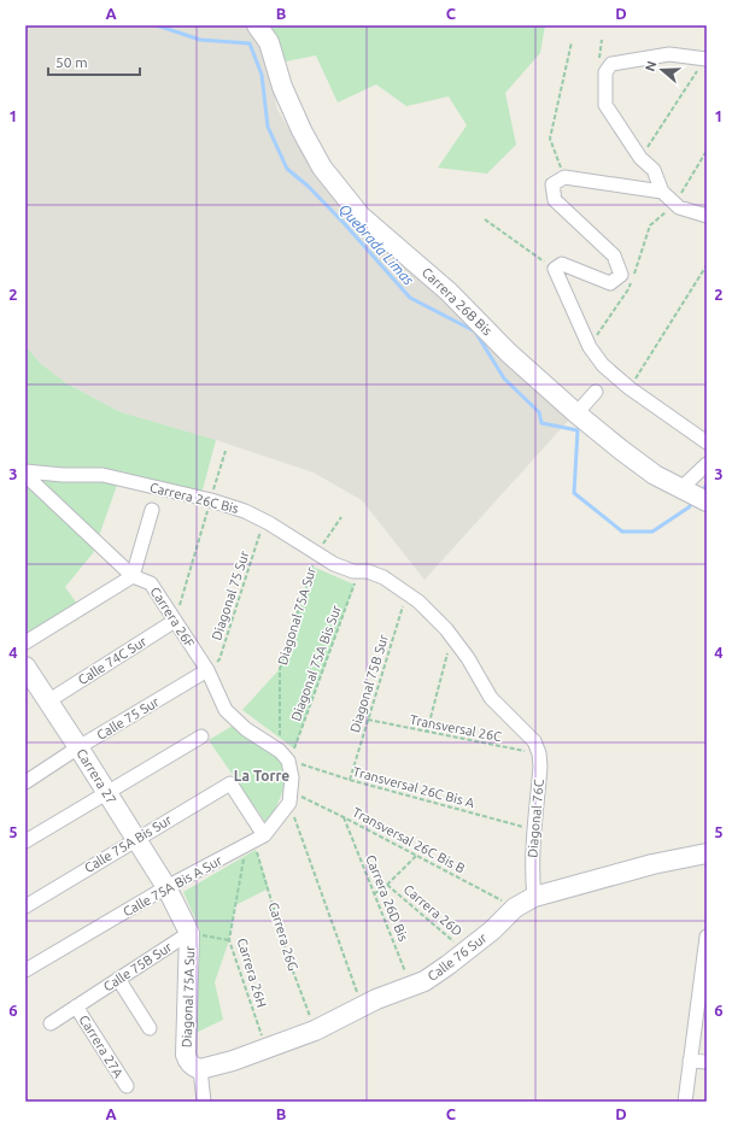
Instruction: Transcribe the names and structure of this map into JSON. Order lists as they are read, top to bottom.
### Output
{
  "streets": {
    "street": [
      "Carrera 26B Bis",
      "Carrera 26C Bis",
      "Diagonal 75A Sur",
      "Carrera 26F",
      "Calle 74C Sur",
      "Calle 75 Sur",
      "Carrera 27",
      "Diagonal 76C",
      "Calle 75A Bis Sur",
      "Calle 75A Bis A Sur",
      "Calle 76 Sur",
      "Calle 75B Sur",
      "Carrera 27A"
    ],
    "path": [
      "Diagonal 75 Sur",
      "Diagonal 75A Bis Sur",
      "Diagonal 75B Sur",
      "Transversal 26C",
      "Transversal 26C Bis A",
      "Transversal 26C Bis B",
      "Carrera 26D Bis",
      "Carrera 26D",
      "Carrera 26G",
      "Carrera 26H"
    ]
  },
  "crossings": [
    ["Carrera 26C Bis", "Diagonal 75 Sur"],
    ["Carrera 26C Bis", "Diagonal 75A Sur"],
    ["Carrera 26C Bis", "Carrera 26F"],
    ["Carrera 26C Bis", "Diagonal 75A Bis Sur"],
    ["Carrera 26C Bis", "Diagonal 75B Sur"],
    ["Carrera 26C Bis", "Diagonal 76C"],
    ["Diagonal 75 Sur", "Carrera 26F"],
    ["Diagonal 75 Sur", "Calle 75 Sur"],
    ["Diagonal 75A Sur", "Carrera 26F"],
    ["Diagonal 75A Sur", "Diagonal 75A Bis Sur"],
    ["Diagonal 75A Sur", "Carrera 27"],
    ["Diagonal 75A Sur", "Transversal 26C Bis A"],
    ["Diagonal 75A Sur", "Calle 75A Bis A Sur"],
    ["Diagonal 75A Sur", "Calle 76 Sur"],
    ["Diagonal 75A Sur", "Calle 75B Sur"],
    ["Carrera 26F", "Calle 74C Sur"],
    ["Carrera 26F", "Diagonal 75A Bis Sur"],
    ["Carrera 26F", "Calle 75 Sur"],
    ["Carrera 26F", "Transversal 26C Bis A"],
    ["Calle 74C Sur", "Carrera 27"],
    ["Diagonal 75A Bis Sur", "Transversal 26C Bis A"],
    ["Diagonal 75B Sur", "Transversal 26C"],
    ["Diagonal 75B Sur", "Transversal 26C Bis A"],
    ["Calle 75 Sur", "Carrera 27"],
    ["Transversal 26C", "Diagonal 76C"],
    ["Carrera 27", "Calle 75A Bis Sur"],
    ["Carrera 27", "Calle 75A Bis A Sur"],
    ["Transversal 26C Bis A", "Diagonal 76C"],
    ["Diagonal 76C", "Calle 76 Sur"],
    ["Transversal 26C Bis B", "Calle 75A Bis A Sur"],
    ["Transversal 26C Bis B", "Carrera 26D Bis"],
    ["Transversal 26C Bis B", "Calle 76 Sur"],
    ["Calle 75A Bis Sur", "Calle 75A Bis A Sur"],
    ["Calle 75A Bis Sur", "Carrera 26G"],
    ["Calle 75A Bis Sur", "Carrera 26H"],
    ["Calle 75A Bis A Sur", "Carrera 26G"],
    ["Calle 75A Bis A Sur", "Carrera 26H"],
    ["Carrera 26D Bis", "Calle 76 Sur"],
    ["Carrera 26D", "Calle 76 Sur"],
    ["Carrera 26G", "Calle 76 Sur"],
    ["Carrera 26G", "Carrera 26H"],
    ["Calle 76 Sur", "Carrera 26H"],
    ["Calle 75B Sur", "Carrera 27A"]
  ],
  "districts": ["La Torre"],
  "water": ["Quebrada Limas"],
  "scale_bar": "50 m",
  "north": "left",
  "grid": {
    "columns": [
      "A",
      "B",
      "C",
      "D"
    ],
    "rows": [
      "1",
      "2",
      "3",
      "4",
      "5",
      "6"
    ]
  }
}
